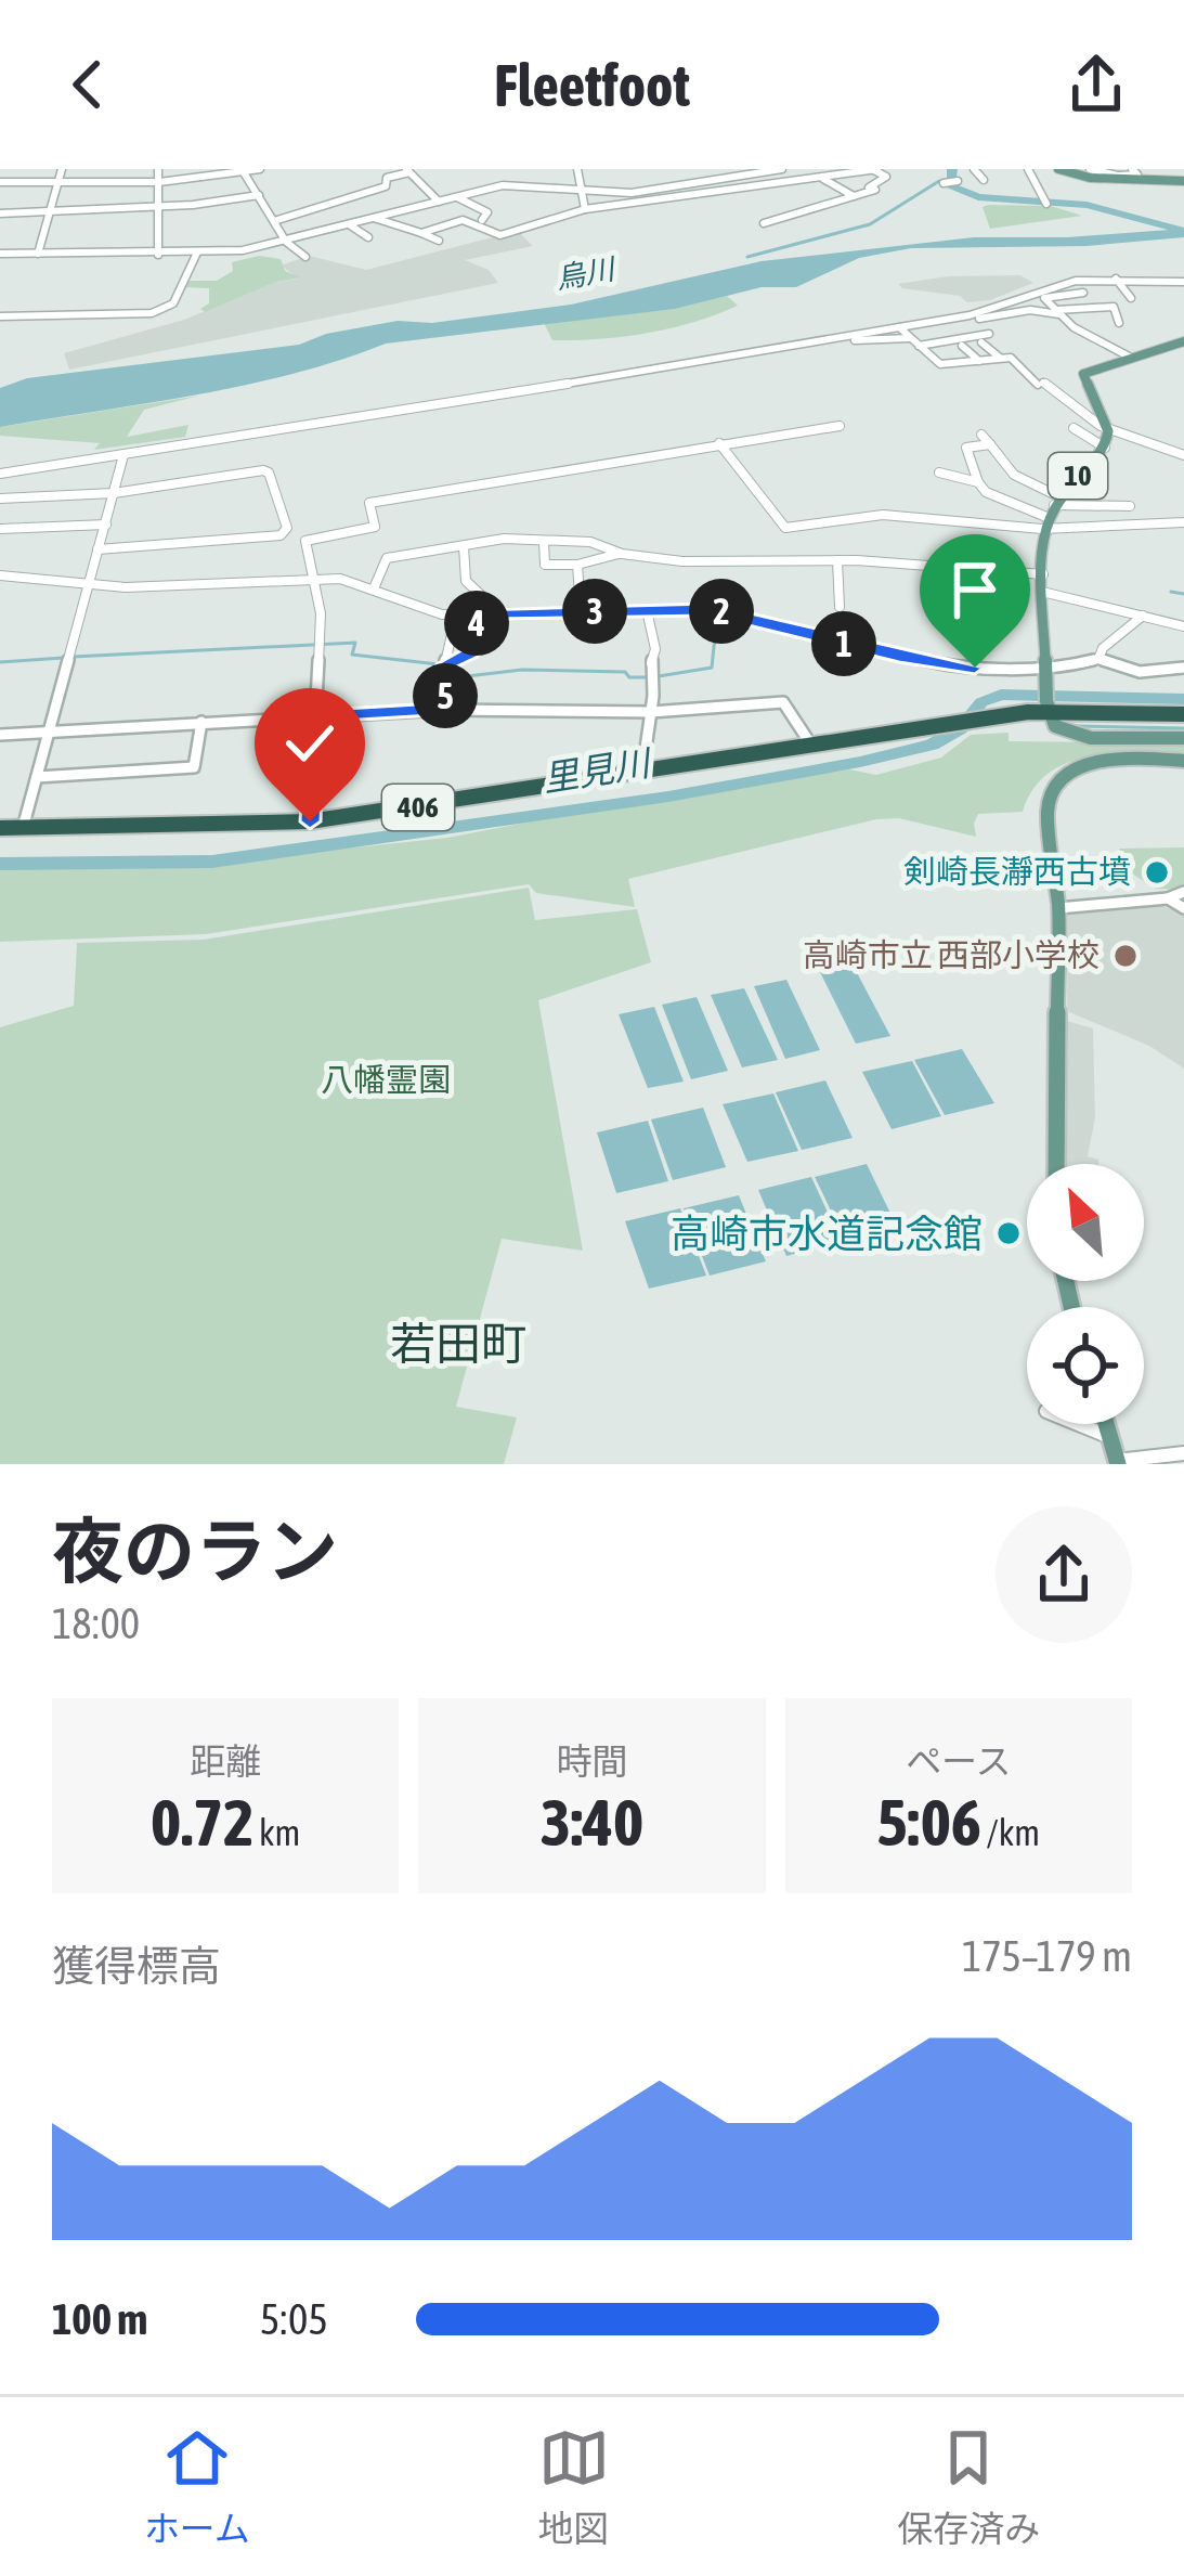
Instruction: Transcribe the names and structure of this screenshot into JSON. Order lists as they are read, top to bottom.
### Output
{
  "streets": {
    "highway": ["406"],
    "main road": ["10"]
  },
  "crossings": [
    ["10", "406"]
  ],
  "districts": ["若田町"],
  "water": ["烏川", "里見川"],
  "parks": ["八幡霊園"],
  "places": ["剣崎長瀞西古墳", "高崎市立 西部小学校", "高崎市水道記念館"],
  "north": "top left",
  "page": {
    "header": "Fleetfoot",
    "pins": [
      "2",
      "3",
      "4",
      "1",
      "5"
    ],
    "heading": ["夜のラン", "18:00"],
    "stats": [
      ["距離", "0.72 km"],
      ["時間", "3:40"],
      ["ペース", "5:06 /km"]
    ],
    "chart": ["獲得標高", "175–179 m"],
    "list": [
      {
        "name": "100 m",
        "note": "5:05"
      }
    ],
    "tabs": ["ホーム", "地図", "保存済み"]
  }
}
